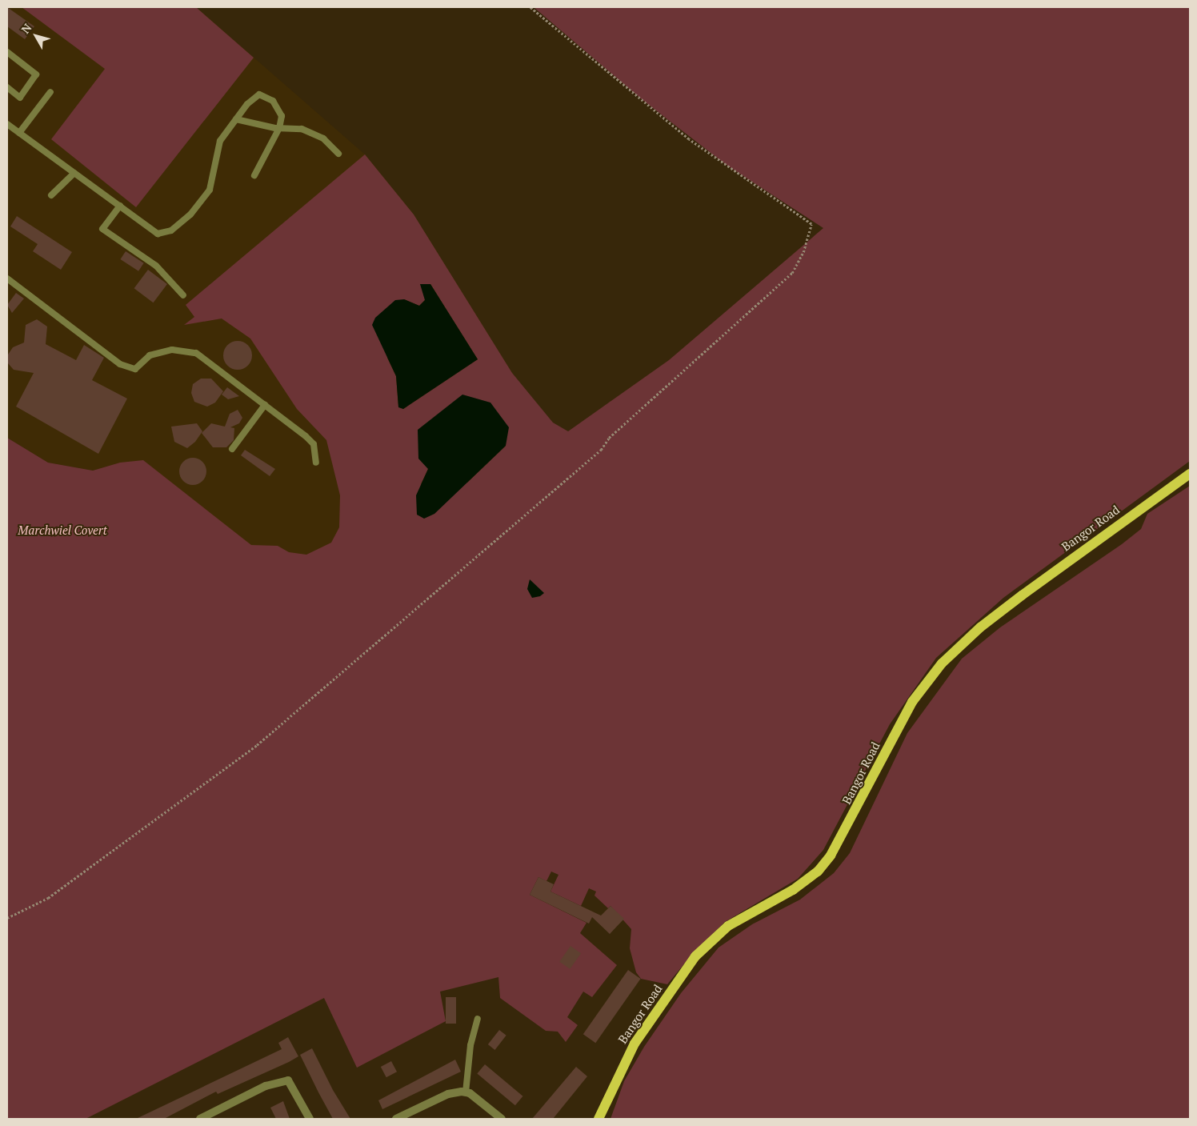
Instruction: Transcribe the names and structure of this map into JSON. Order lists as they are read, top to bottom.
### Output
{
  "streets": {
    "main road": ["Bangor Road"]
  },
  "parks": ["Marchwiel Covert"],
  "north": "top left"
}
